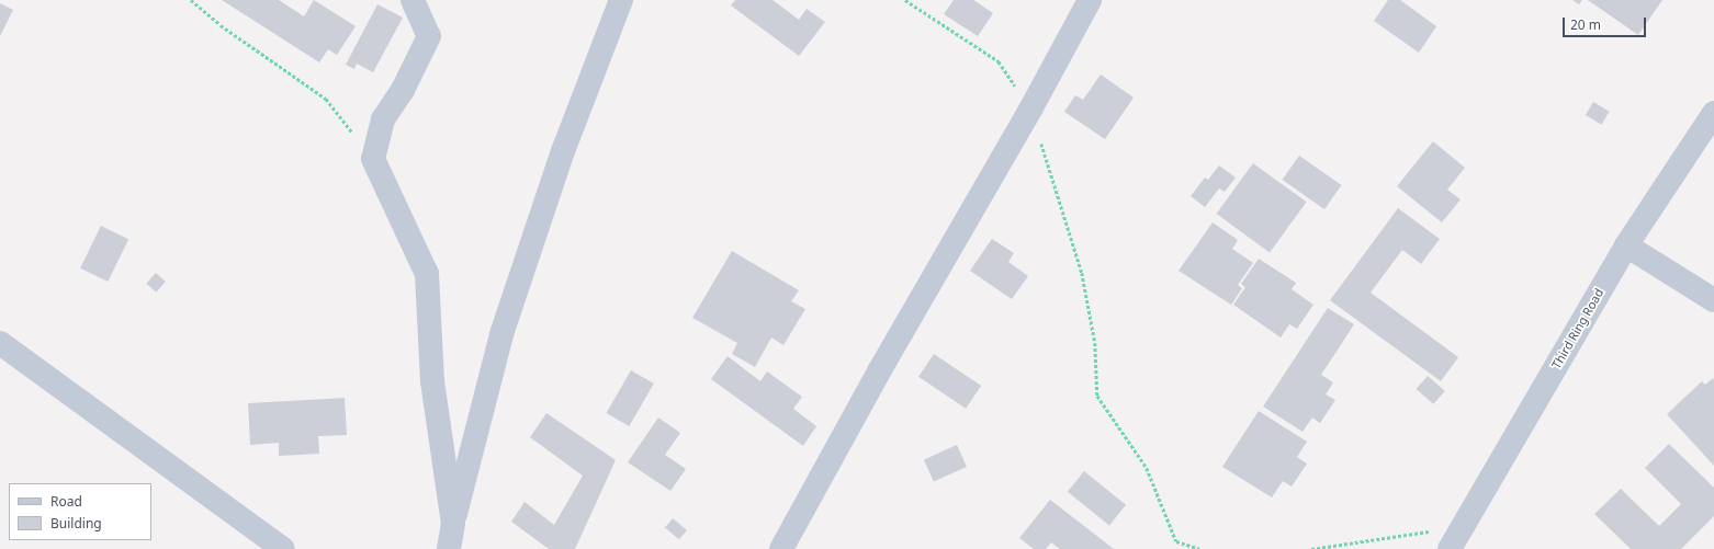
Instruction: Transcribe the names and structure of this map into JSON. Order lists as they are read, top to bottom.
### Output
{
  "streets": {
    "street": ["Third Ring Road"]
  },
  "legend": ["Road", "Building"],
  "scale_bar": "20 m"
}
